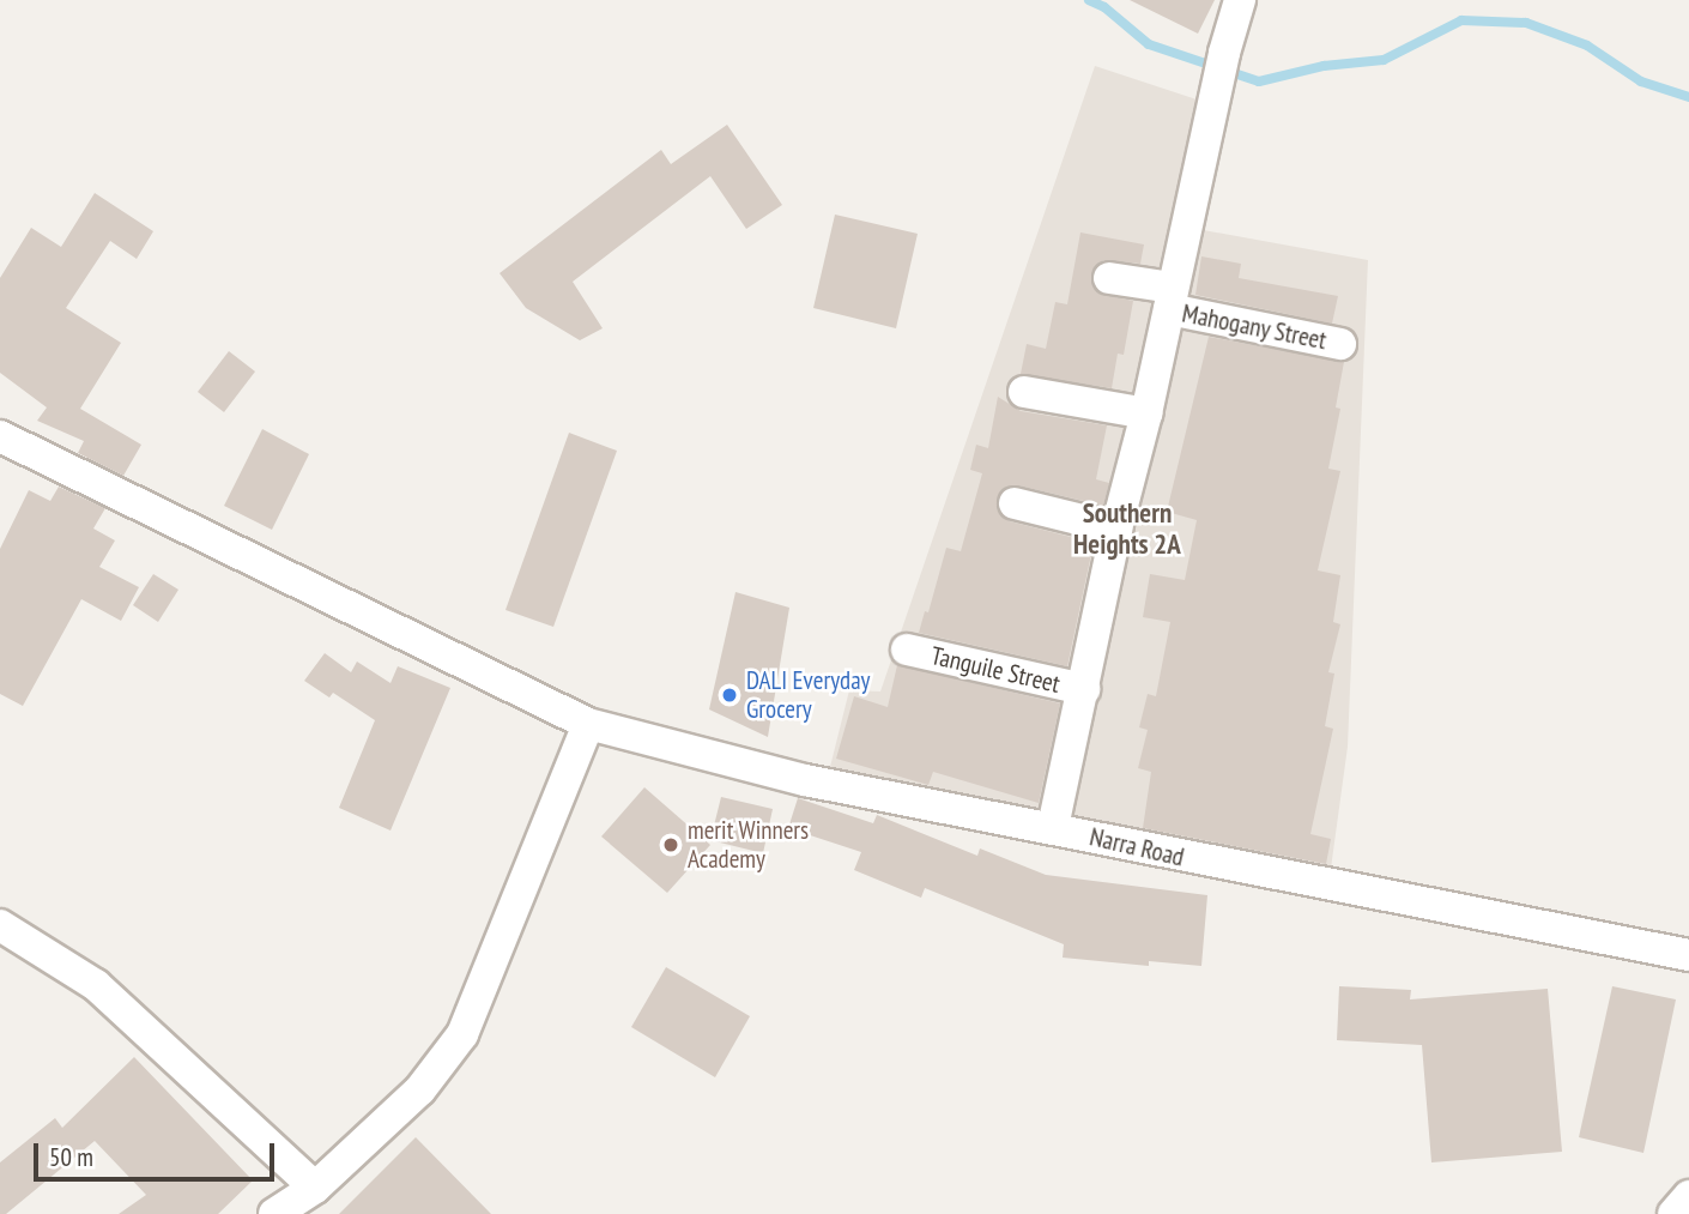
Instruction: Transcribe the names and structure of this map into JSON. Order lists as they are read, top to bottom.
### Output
{
  "streets": {
    "street": ["Mahogany Street", "Tanguile Street", "Narra Road"]
  },
  "districts": ["Southern Heights 2A"],
  "places": ["DALI Everyday Grocery", "merit Winners Academy"],
  "scale_bar": "50 m"
}
